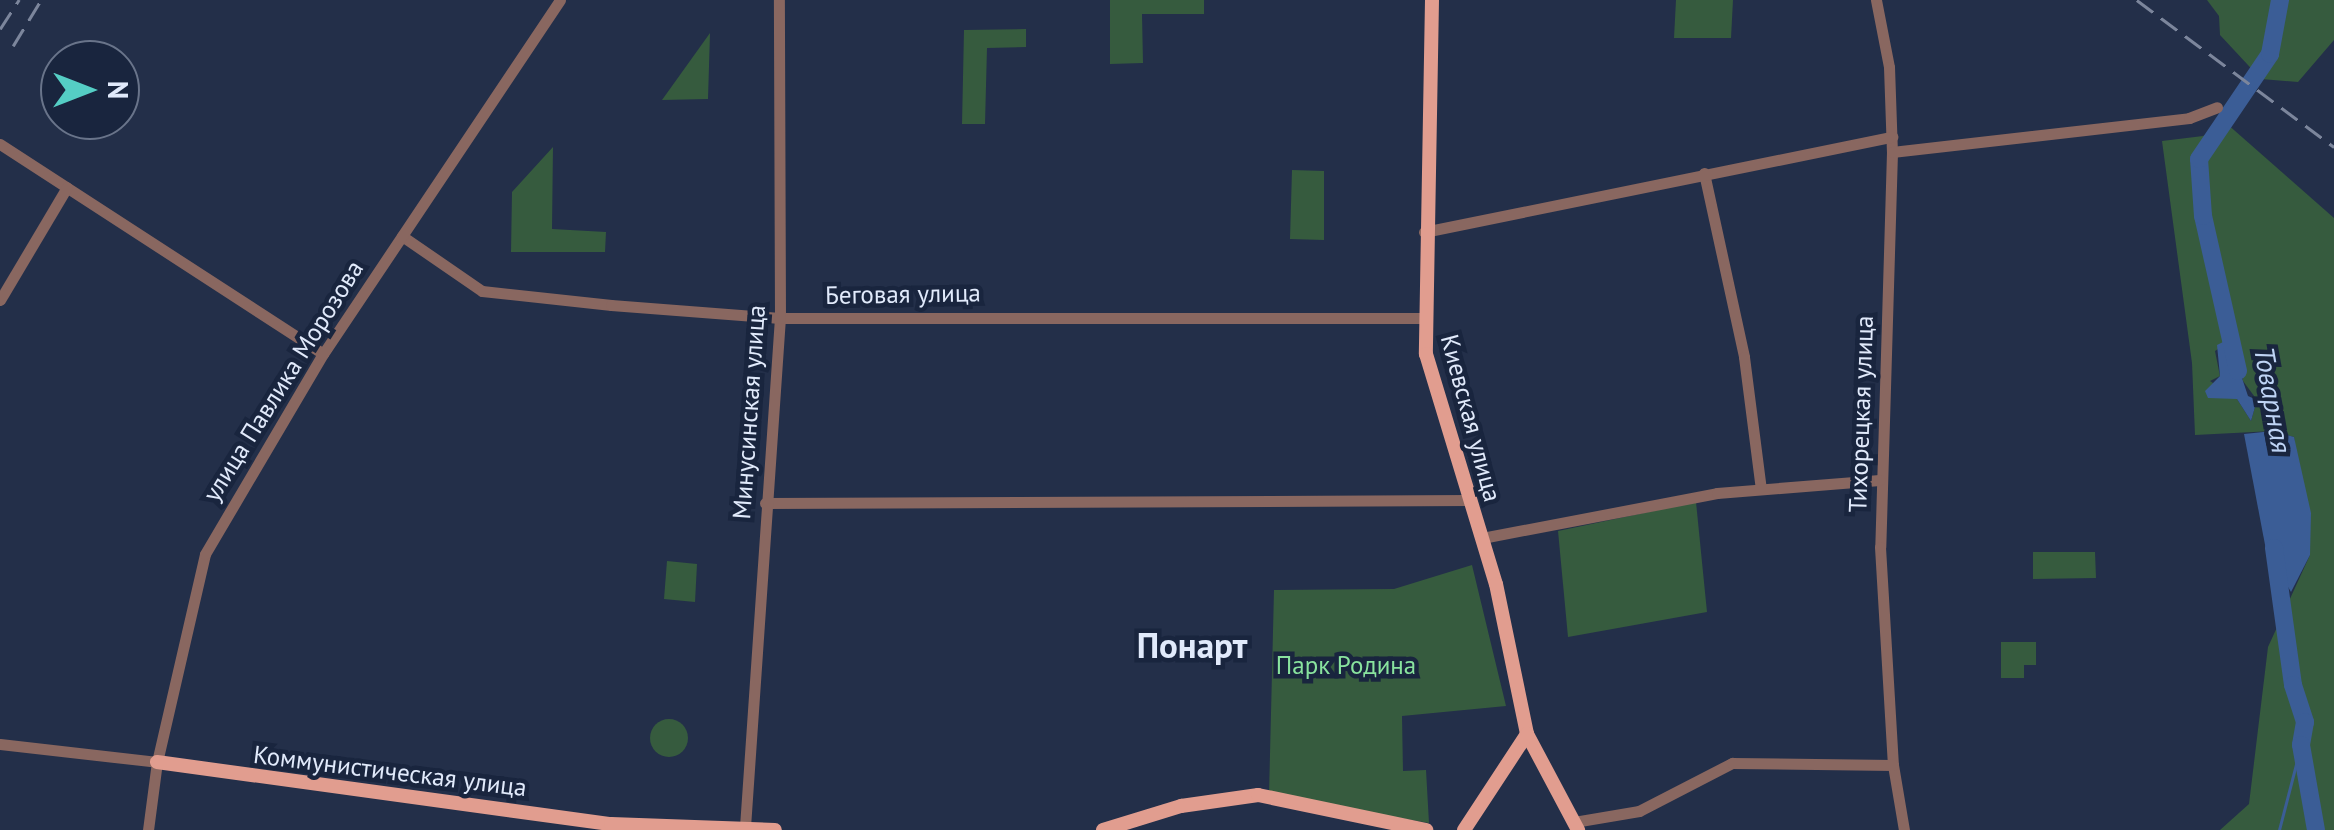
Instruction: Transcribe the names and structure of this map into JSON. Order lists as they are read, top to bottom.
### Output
{
  "streets": {
    "main road": ["Киевская улица", "Коммунистическая улица"],
    "street": [
      "Беговая улица",
      "улица Павлика Морозова",
      "Минусинская улица",
      "Тихорецкая улица"
    ]
  },
  "crossings": [
    ["Беговая улица", "улица Павлика Морозова"],
    ["Беговая улица", "Минусинская улица"],
    ["Беговая улица", "Киевская улица"],
    ["улица Павлика Морозова", "Коммунистическая улица"],
    ["Минусинская улица", "Коммунистическая улица"]
  ],
  "districts": ["Понарт"],
  "water": ["Товарная"],
  "parks": ["Парк Родина"],
  "north": "right"
}
